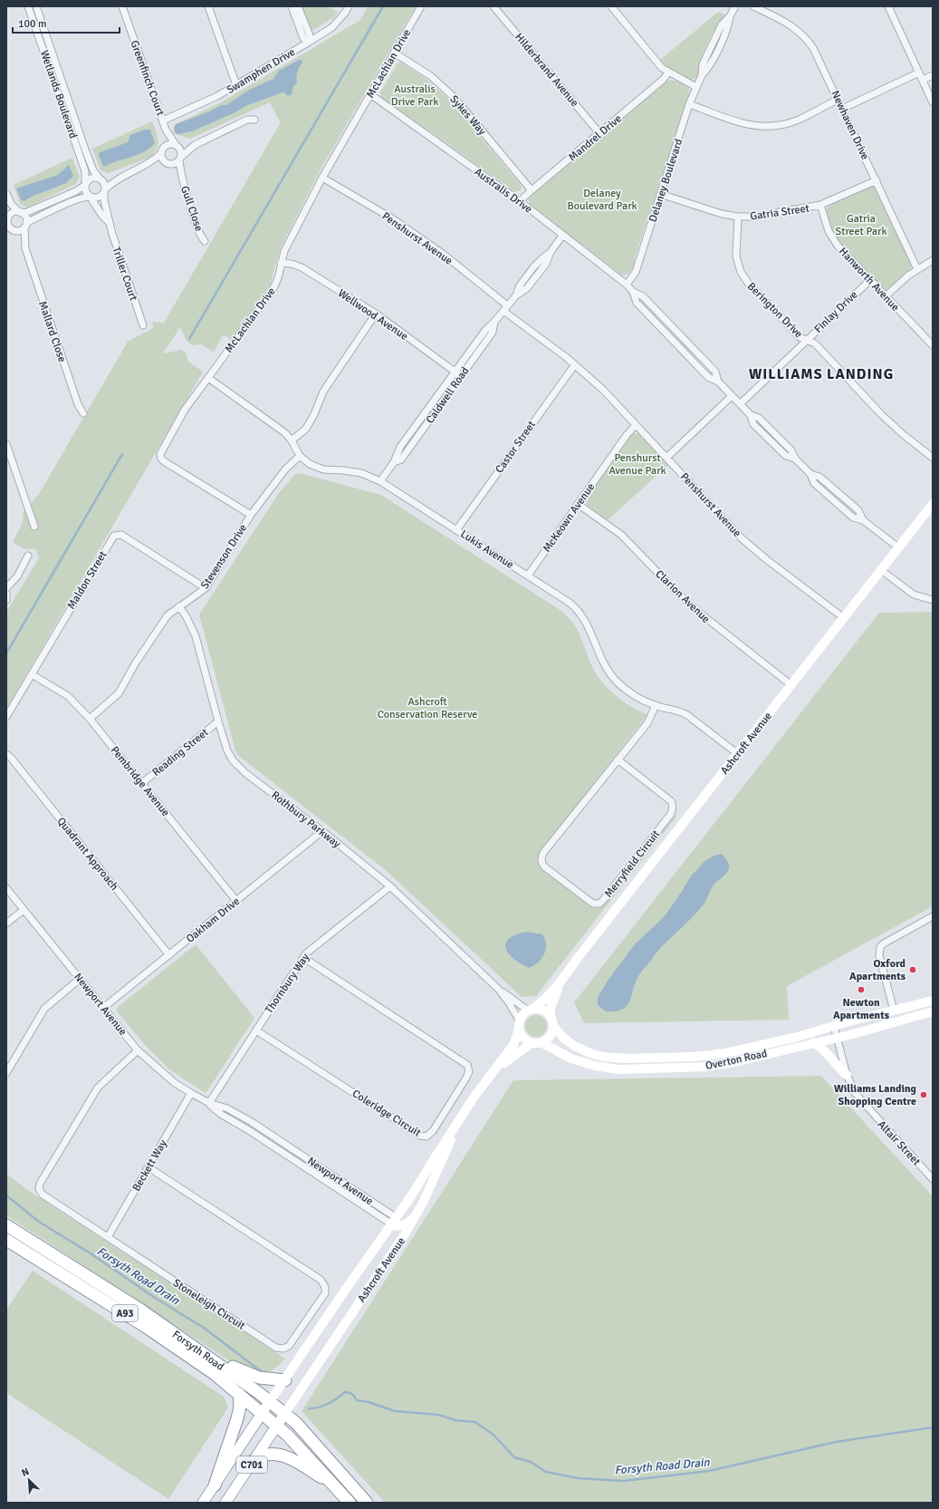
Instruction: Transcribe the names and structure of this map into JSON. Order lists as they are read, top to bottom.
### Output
{
  "streets": {
    "highway": ["A93", "Forsyth Road"],
    "main road": ["Ashcroft Avenue", "Overton Road", "C701"],
    "street": [
      "McLachlan Drive",
      "Hilderbrand Avenue",
      "Swamphen Drive",
      "Greenfinch Court",
      "Wetlands Boulevard",
      "Sykes Way",
      "Newhaven Drive",
      "Mandrel Drive",
      "Delaney Boulevard",
      "Australis Drive",
      "Gull Close",
      "Gatria Street",
      "Penshurst Avenue",
      "Triller Court",
      "Hanworth Avenue",
      "Berington Drive",
      "Finlay Drive",
      "Wellwood Avenue",
      "Mallard Close",
      "Caldwell Road",
      "Castor Street",
      "McKeown Avenue",
      "Lukis Avenue",
      "Stevenson Drive",
      "Maldon Street",
      "Clarion Avenue",
      "Reading Street",
      "Pembridge Avenue",
      "Rothbury Parkway",
      "Quadrant Approach",
      "Merryfield Circuit",
      "Oakham Drive",
      "Thornbury Way",
      "Newport Avenue",
      "Coleridge Circuit",
      "Altair Street",
      "Beckett Way",
      "Stoneleigh Circuit"
    ]
  },
  "crossings": [
    ["McLachlan Drive", "Sykes Way"],
    ["McLachlan Drive", "Australis Drive"],
    ["McLachlan Drive", "Penshurst Avenue"],
    ["McLachlan Drive", "Wellwood Avenue"],
    ["McLachlan Drive", "Lukis Avenue"],
    ["McLachlan Drive", "Stevenson Drive"],
    ["Hilderbrand Avenue", "Mandrel Drive"],
    ["Swamphen Drive", "Greenfinch Court"],
    ["Greenfinch Court", "Gull Close"],
    ["Wetlands Boulevard", "Triller Court"],
    ["Sykes Way", "Mandrel Drive"],
    ["Newhaven Drive", "Gatria Street"],
    ["Mandrel Drive", "Australis Drive"],
    ["Delaney Boulevard", "Australis Drive"],
    ["Delaney Boulevard", "Gatria Street"],
    ["Australis Drive", "Finlay Drive"],
    ["Australis Drive", "Caldwell Road"],
    ["Australis Drive", "Ashcroft Avenue"],
    ["Gatria Street", "Hanworth Avenue"],
    ["Gatria Street", "Berington Drive"],
    ["Penshurst Avenue", "Caldwell Road"],
    ["Penshurst Avenue", "Castor Street"],
    ["Penshurst Avenue", "McKeown Avenue"],
    ["Penshurst Avenue", "Ashcroft Avenue"],
    ["Hanworth Avenue", "Finlay Drive"],
    ["Berington Drive", "Finlay Drive"],
    ["Wellwood Avenue", "Caldwell Road"],
    ["Caldwell Road", "Lukis Avenue"],
    ["Castor Street", "Lukis Avenue"],
    ["McKeown Avenue", "Lukis Avenue"],
    ["McKeown Avenue", "Clarion Avenue"],
    ["Lukis Avenue", "Stevenson Drive"],
    ["Lukis Avenue", "Ashcroft Avenue"],
    ["Lukis Avenue", "Merryfield Circuit"],
    ["Stevenson Drive", "Maldon Street"],
    ["Stevenson Drive", "Pembridge Avenue"],
    ["Stevenson Drive", "Rothbury Parkway"],
    ["Maldon Street", "Pembridge Avenue"],
    ["Clarion Avenue", "Ashcroft Avenue"],
    ["Ashcroft Avenue", "Rothbury Parkway"],
    ["Ashcroft Avenue", "Newport Avenue"],
    ["Ashcroft Avenue", "Overton Road"],
    ["Ashcroft Avenue", "Forsyth Road"],
    ["Ashcroft Avenue", "C701"],
    ["Reading Street", "Pembridge Avenue"],
    ["Reading Street", "Rothbury Parkway"],
    ["Pembridge Avenue", "Oakham Drive"],
    ["Rothbury Parkway", "Oakham Drive"],
    ["Rothbury Parkway", "Thornbury Way"],
    ["Rothbury Parkway", "Overton Road"],
    ["Quadrant Approach", "Oakham Drive"],
    ["Oakham Drive", "Newport Avenue"],
    ["Thornbury Way", "Newport Avenue"],
    ["Thornbury Way", "Coleridge Circuit"],
    ["Newport Avenue", "Beckett Way"],
    ["Newport Avenue", "Stoneleigh Circuit"],
    ["Overton Road", "Altair Street"],
    ["Beckett Way", "Stoneleigh Circuit"],
    ["Forsyth Road", "C701"]
  ],
  "districts": ["WILLIAMS LANDING"],
  "water": ["Forsyth Road Drain"],
  "parks": [
    "Australis Drive Park",
    "Delaney Boulevard Park",
    "Gatria Street Park",
    "Penshurst Avenue Park",
    "Ashcroft Conservation Reserve"
  ],
  "places": ["Oxford Apartments", "Newton Apartments", "Williams Landing Shopping Centre"],
  "scale_bar": "100 m",
  "north": "top left"
}
